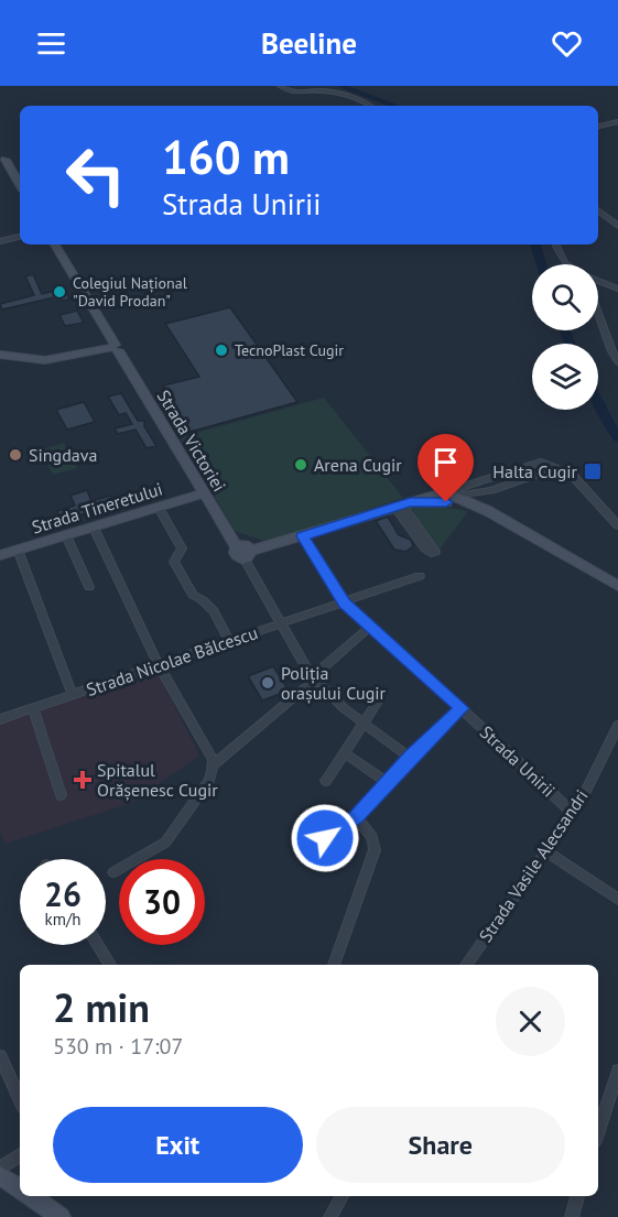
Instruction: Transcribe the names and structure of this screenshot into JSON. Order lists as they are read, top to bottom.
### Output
{
  "streets": {
    "main road": ["Strada Victoriei", "Strada Tineretului"],
    "street": ["Strada Nicolae Bălcescu", "Strada Unirii", "Strada Vasile Alecsandri"]
  },
  "crossings": [
    ["Strada Victoriei", "Strada Tineretului"],
    ["Strada Victoriei", "Strada Nicolae Bălcescu"],
    ["Strada Nicolae Bălcescu", "Strada Unirii"],
    ["Strada Unirii", "Strada Vasile Alecsandri"]
  ],
  "places": {
    "other": [
      "Colegiul Național \"David Prodan\"",
      "TecnoPlast Cugir",
      "Singdava",
      "Arena Cugir",
      "Poliția orașului Cugir"
    ],
    "transit": ["Halta Cugir"],
    "health": ["Spitalul Orășenesc Cugir"]
  },
  "page": {
    "header": "Beeline",
    "turn": ["160 m", "Strada Unirii"],
    "speed": "26 km/h",
    "limit": "30",
    "heading": ["2 min", "530 m · 17:07"],
    "buttons": ["Exit", "Share"]
  }
}
